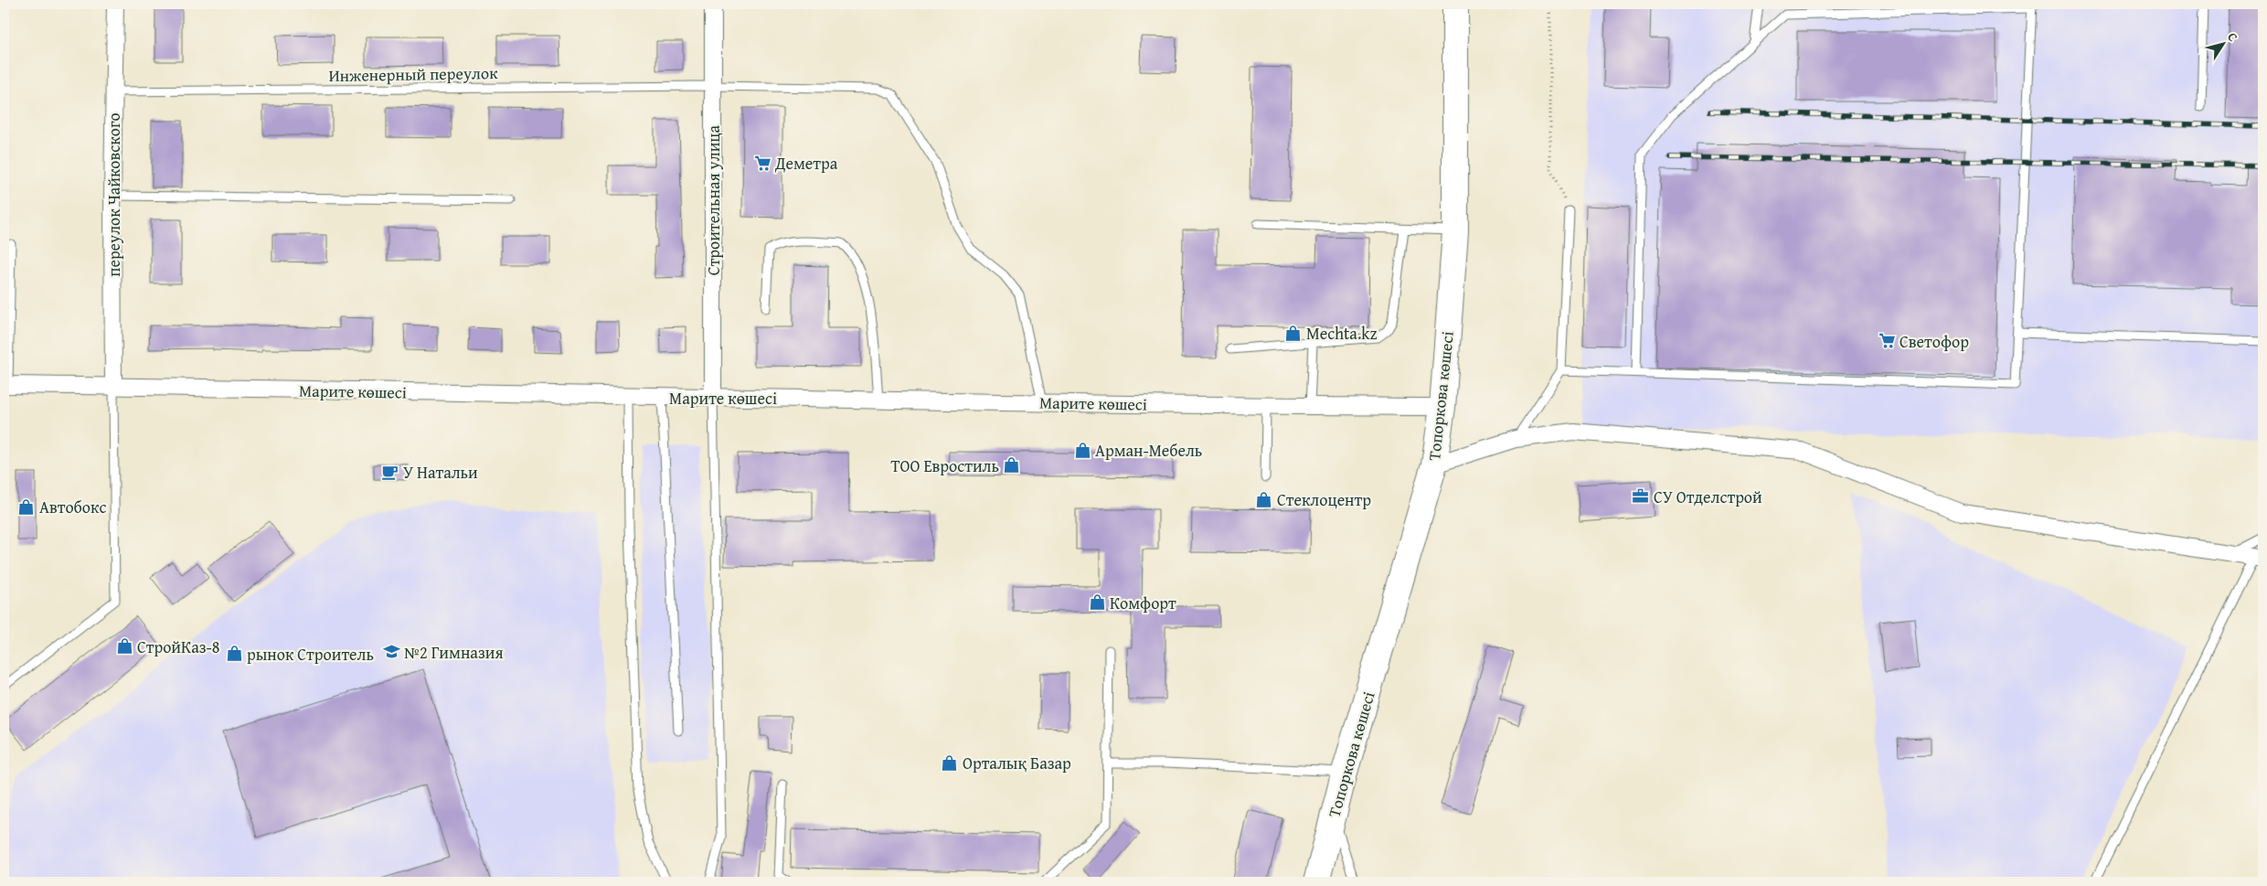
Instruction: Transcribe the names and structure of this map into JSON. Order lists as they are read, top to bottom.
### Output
{
  "streets": {
    "highway": ["Топоркова көшесі"],
    "street": ["переулок Чайковского", "Строительная улица", "Марите көшесі"],
    "lane": ["Инженерный переулок"]
  },
  "crossings": [
    ["Инженерный переулок", "переулок Чайковского"],
    ["Инженерный переулок", "Строительная улица"],
    ["Инженерный переулок", "Марите көшесі"],
    ["переулок Чайковского", "Марите көшесі"],
    ["Строительная улица", "Марите көшесі"],
    ["Марите көшесі", "Топоркова көшесі"]
  ],
  "places": {
    "supermarket": ["Деметра", "Светофор"],
    "shop": [
      "Mechta.kz",
      "Арман-Мебель",
      "ТОО Евростиль",
      "Стеклоцентр",
      "Автобокс",
      "Комфорт",
      "СтройКаз-8",
      "рынок Строитель",
      "Орталық Базар"
    ],
    "cafe": ["У Натальи"],
    "office": ["СУ Отделстрой"],
    "school or university": ["№2 Гимназия"]
  },
  "north": "top right"
}
